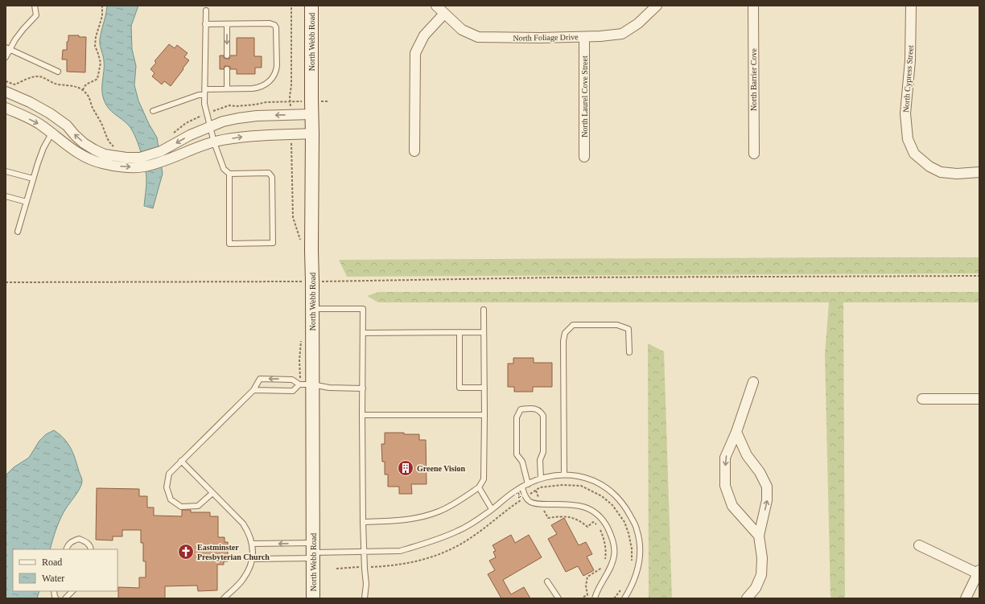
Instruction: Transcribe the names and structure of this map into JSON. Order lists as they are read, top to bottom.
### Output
{
  "streets": {
    "main road": ["North Webb Road"],
    "street": [
      "North Foliage Drive",
      "North Cypress Street",
      "North Barrier Cove",
      "North Laurel Cove Street"
    ],
    "path": ["2"]
  },
  "crossings": [
    ["North Foliage Drive", "North Laurel Cove Street"]
  ],
  "places": {
    "building": ["Greene Vision"],
    "church": ["Eastminster Presbyterian Church"]
  },
  "legend": ["Road", "Water"]
}
